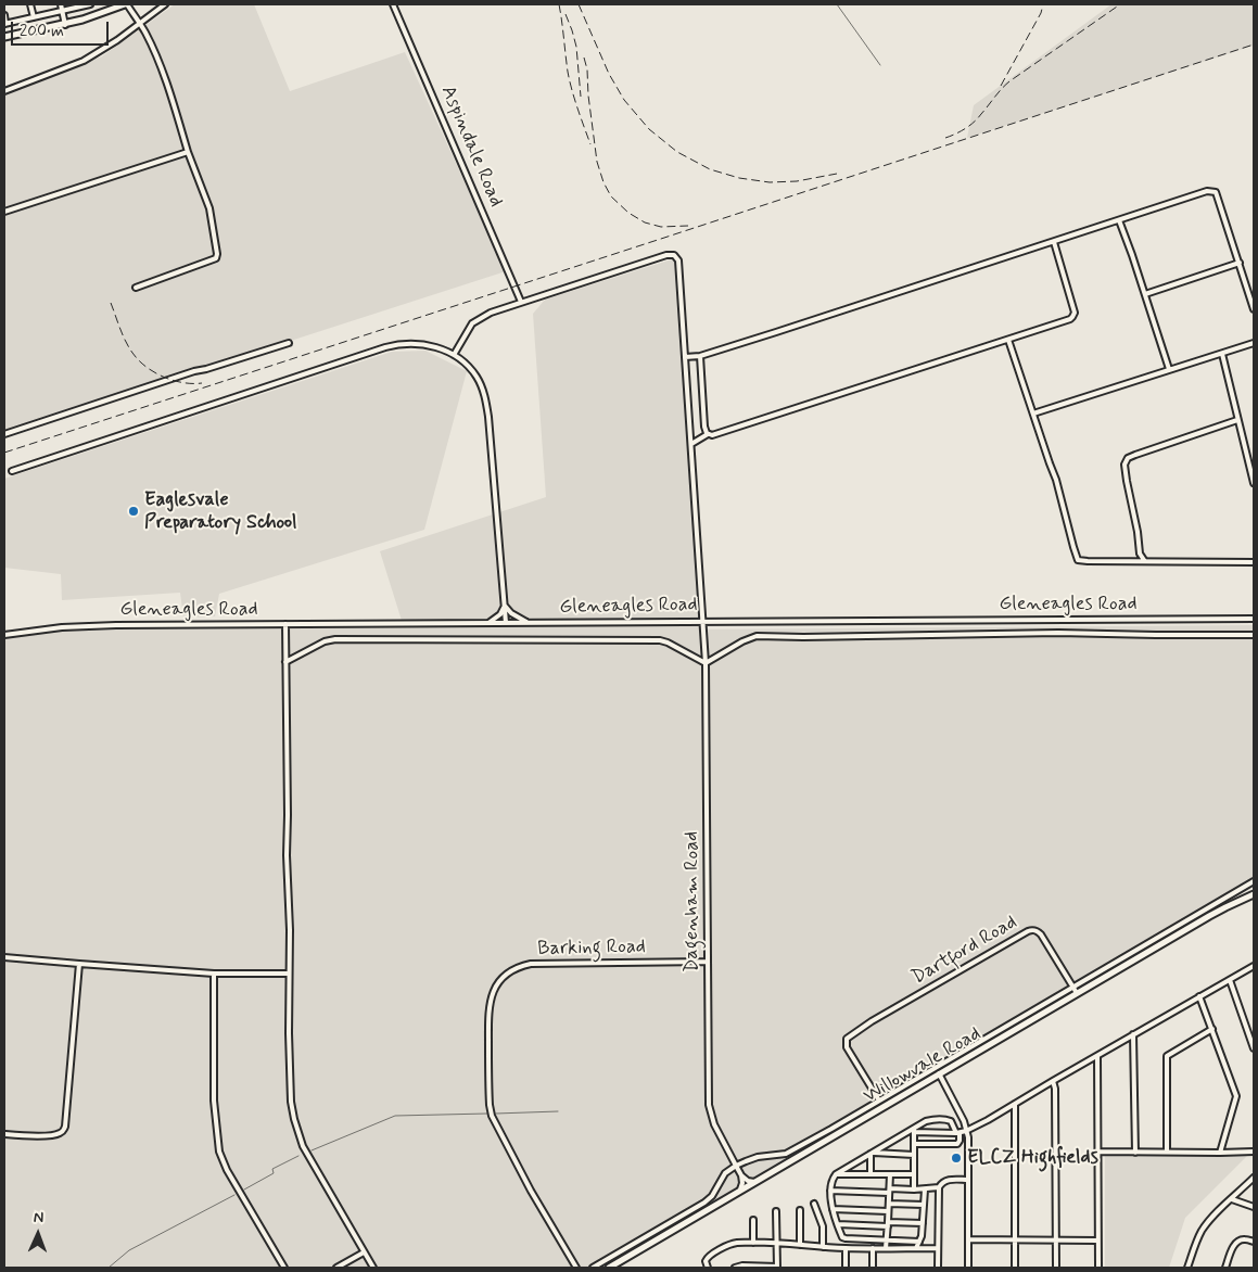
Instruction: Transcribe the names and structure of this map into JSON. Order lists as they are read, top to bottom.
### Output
{
  "streets": {
    "main road": ["Willowvale Road"],
    "street": [
      "Aspindale Road",
      "Gleneagles Road",
      "Dagenham Road",
      "Barking Road",
      "Dartford Road"
    ]
  },
  "crossings": [
    ["Aspindale Road", "Dagenham Road"],
    ["Gleneagles Road", "Dagenham Road"],
    ["Dagenham Road", "Barking Road"],
    ["Dartford Road", "Willowvale Road"]
  ],
  "places": ["Eaglesvale Preparatory School", "ELCZ Highfields"],
  "scale_bar": "200 m",
  "north": "top"
}
